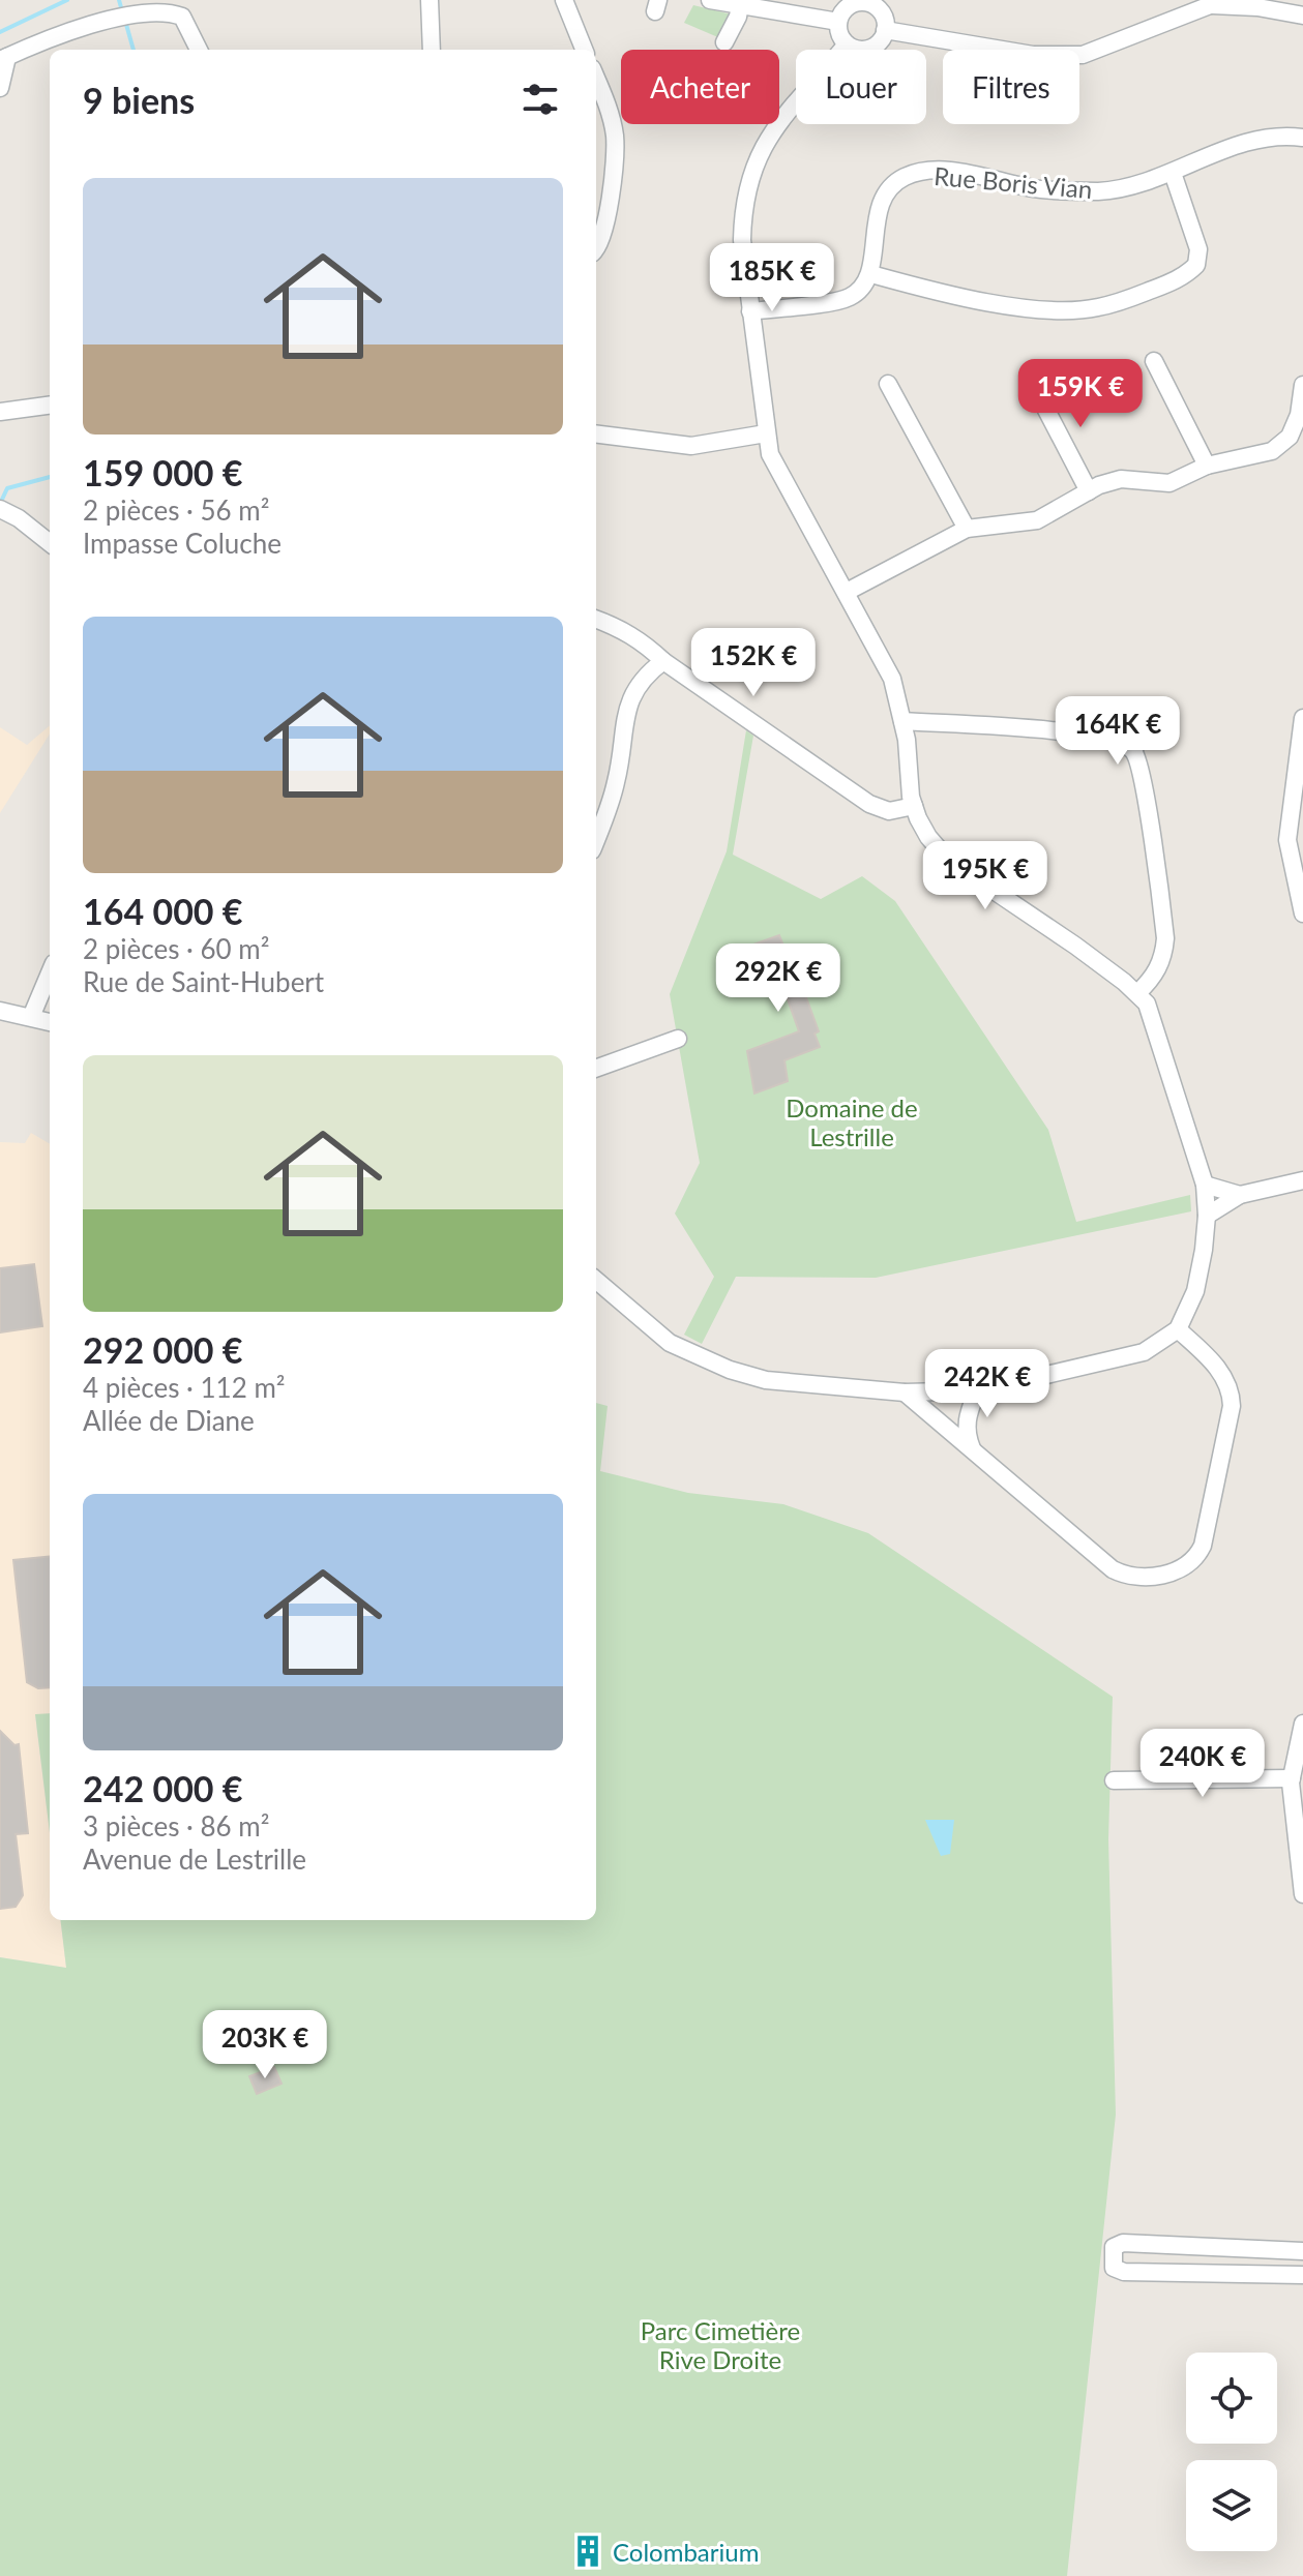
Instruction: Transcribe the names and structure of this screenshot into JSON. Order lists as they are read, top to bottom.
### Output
{
  "streets": {
    "street": ["Rue Boris Vian"]
  },
  "parks": ["Domaine de Lestrille", "Parc Cimetière Rive Droite"],
  "places": {
    "building": ["Colombarium"]
  },
  "page": {
    "chip": ["Acheter", "Louer", "Filtres"],
    "heading": "9 biens",
    "list": [
      {
        "name": "159 000 €",
        "note": "2 pièces · 56 m² · Impasse Coluche"
      },
      {
        "name": "164 000 €",
        "note": "2 pièces · 60 m² · Rue de Saint-Hubert"
      },
      {
        "name": "292 000 €",
        "note": "4 pièces · 112 m² · Allée de Diane"
      },
      {
        "name": "242 000 €",
        "note": "3 pièces · 86 m² · Avenue de Lestrille"
      }
    ],
    "price": [
      "185K €",
      "159K €",
      "152K €",
      "164K €",
      "195K €",
      "292K €",
      "242K €",
      "240K €",
      "203K €"
    ]
  }
}
